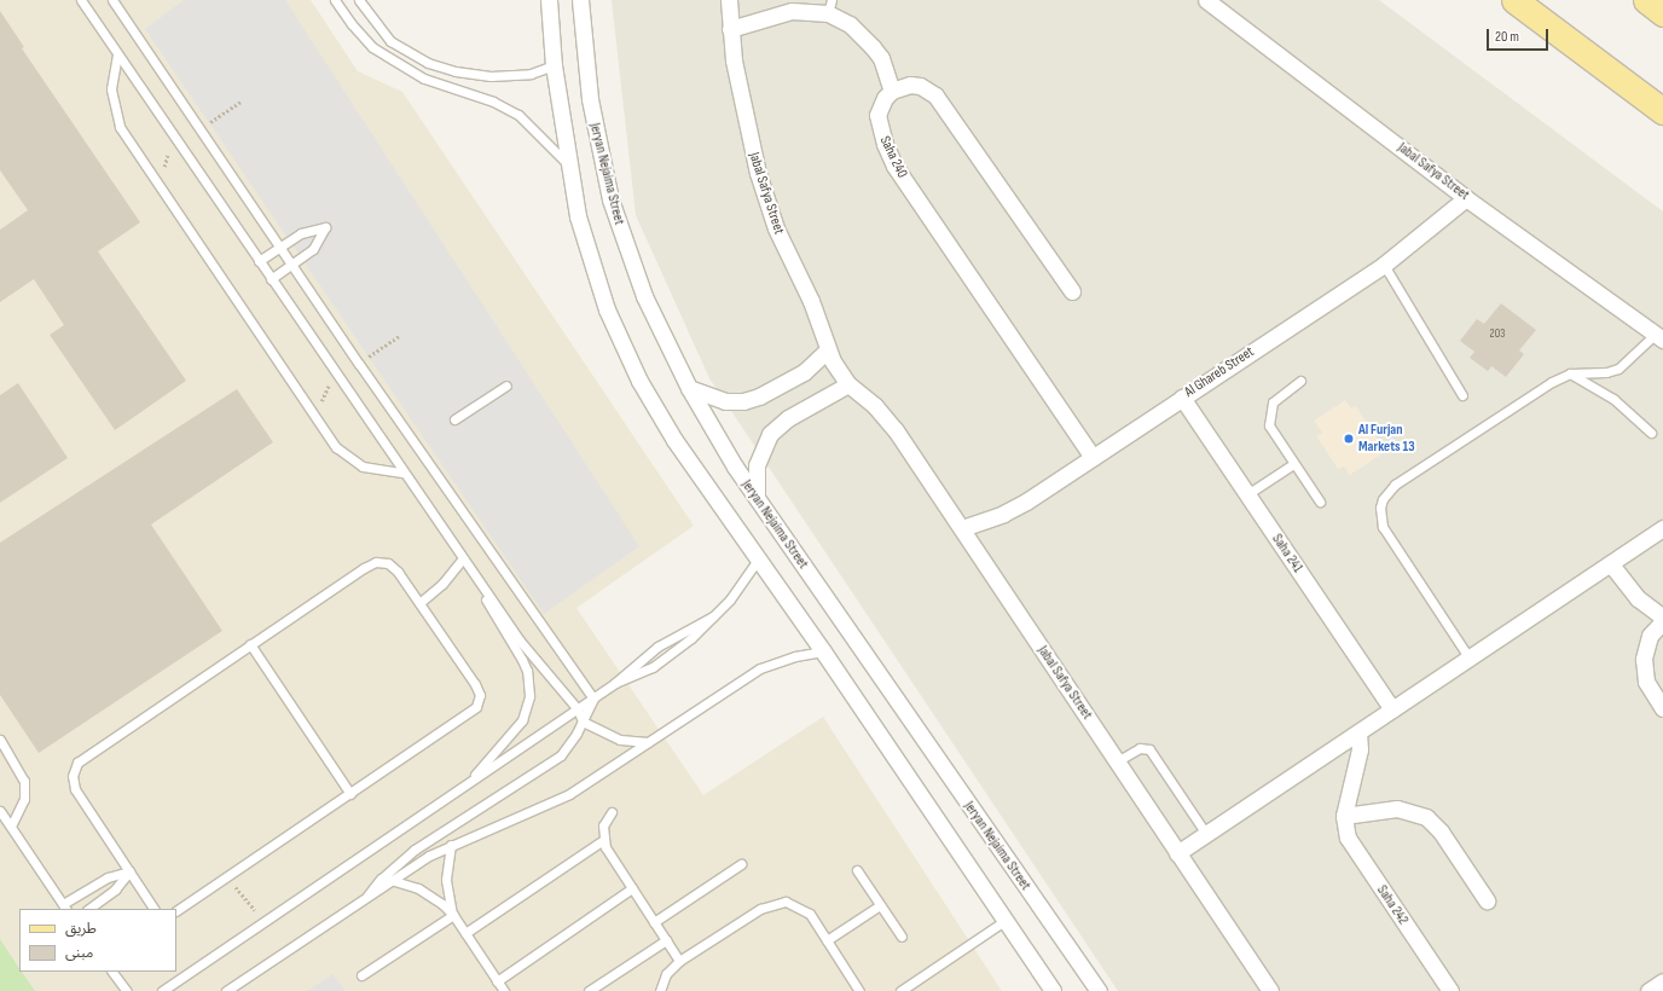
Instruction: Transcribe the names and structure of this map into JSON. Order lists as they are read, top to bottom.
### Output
{
  "streets": {
    "street": [
      "Saha 240",
      "Jabal Safya Street",
      "Jeryan Nejaima Street",
      "Al Ghareb Street",
      "Saha 241",
      "Saha 242"
    ]
  },
  "crossings": [
    ["Saha 240", "Al Ghareb Street"],
    ["Jabal Safya Street", "Al Ghareb Street"],
    ["Al Ghareb Street", "Saha 241"]
  ],
  "places": ["Al Furjan Markets 13"],
  "house_numbers": ["203"],
  "legend": ["طريق", "مبنى"],
  "scale_bar": "20 m"
}
